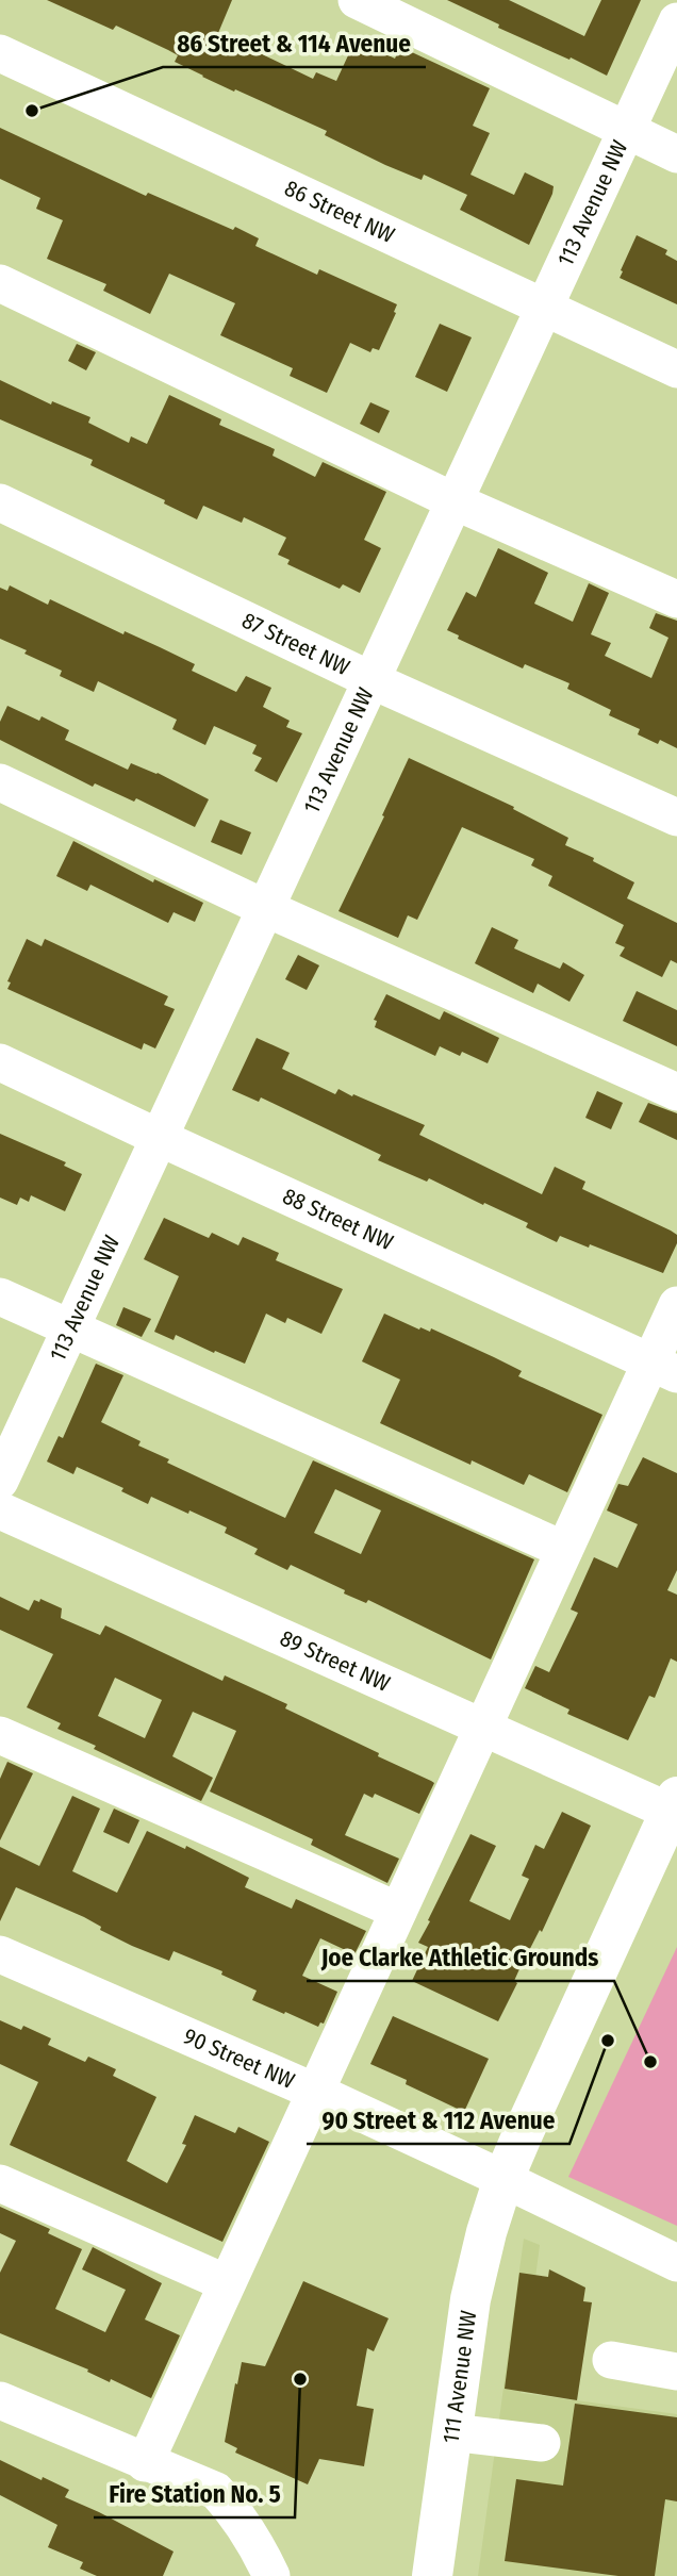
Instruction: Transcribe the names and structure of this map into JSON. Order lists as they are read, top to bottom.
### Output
{
  "streets": {
    "main road": ["111 Avenue NW"],
    "street": [
      "113 Avenue NW",
      "86 Street NW",
      "87 Street NW",
      "88 Street NW",
      "89 Street NW",
      "90 Street NW"
    ]
  },
  "crossings": [
    ["113 Avenue NW", "86 Street NW"],
    ["113 Avenue NW", "87 Street NW"],
    ["113 Avenue NW", "88 Street NW"],
    ["89 Street NW", "111 Avenue NW"],
    ["90 Street NW", "111 Avenue NW"]
  ],
  "places": [
    "86 Street & 114 Avenue",
    "90 Street & 112 Avenue",
    "Joe Clarke Athletic Grounds",
    "Fire Station No. 5"
  ]
}
